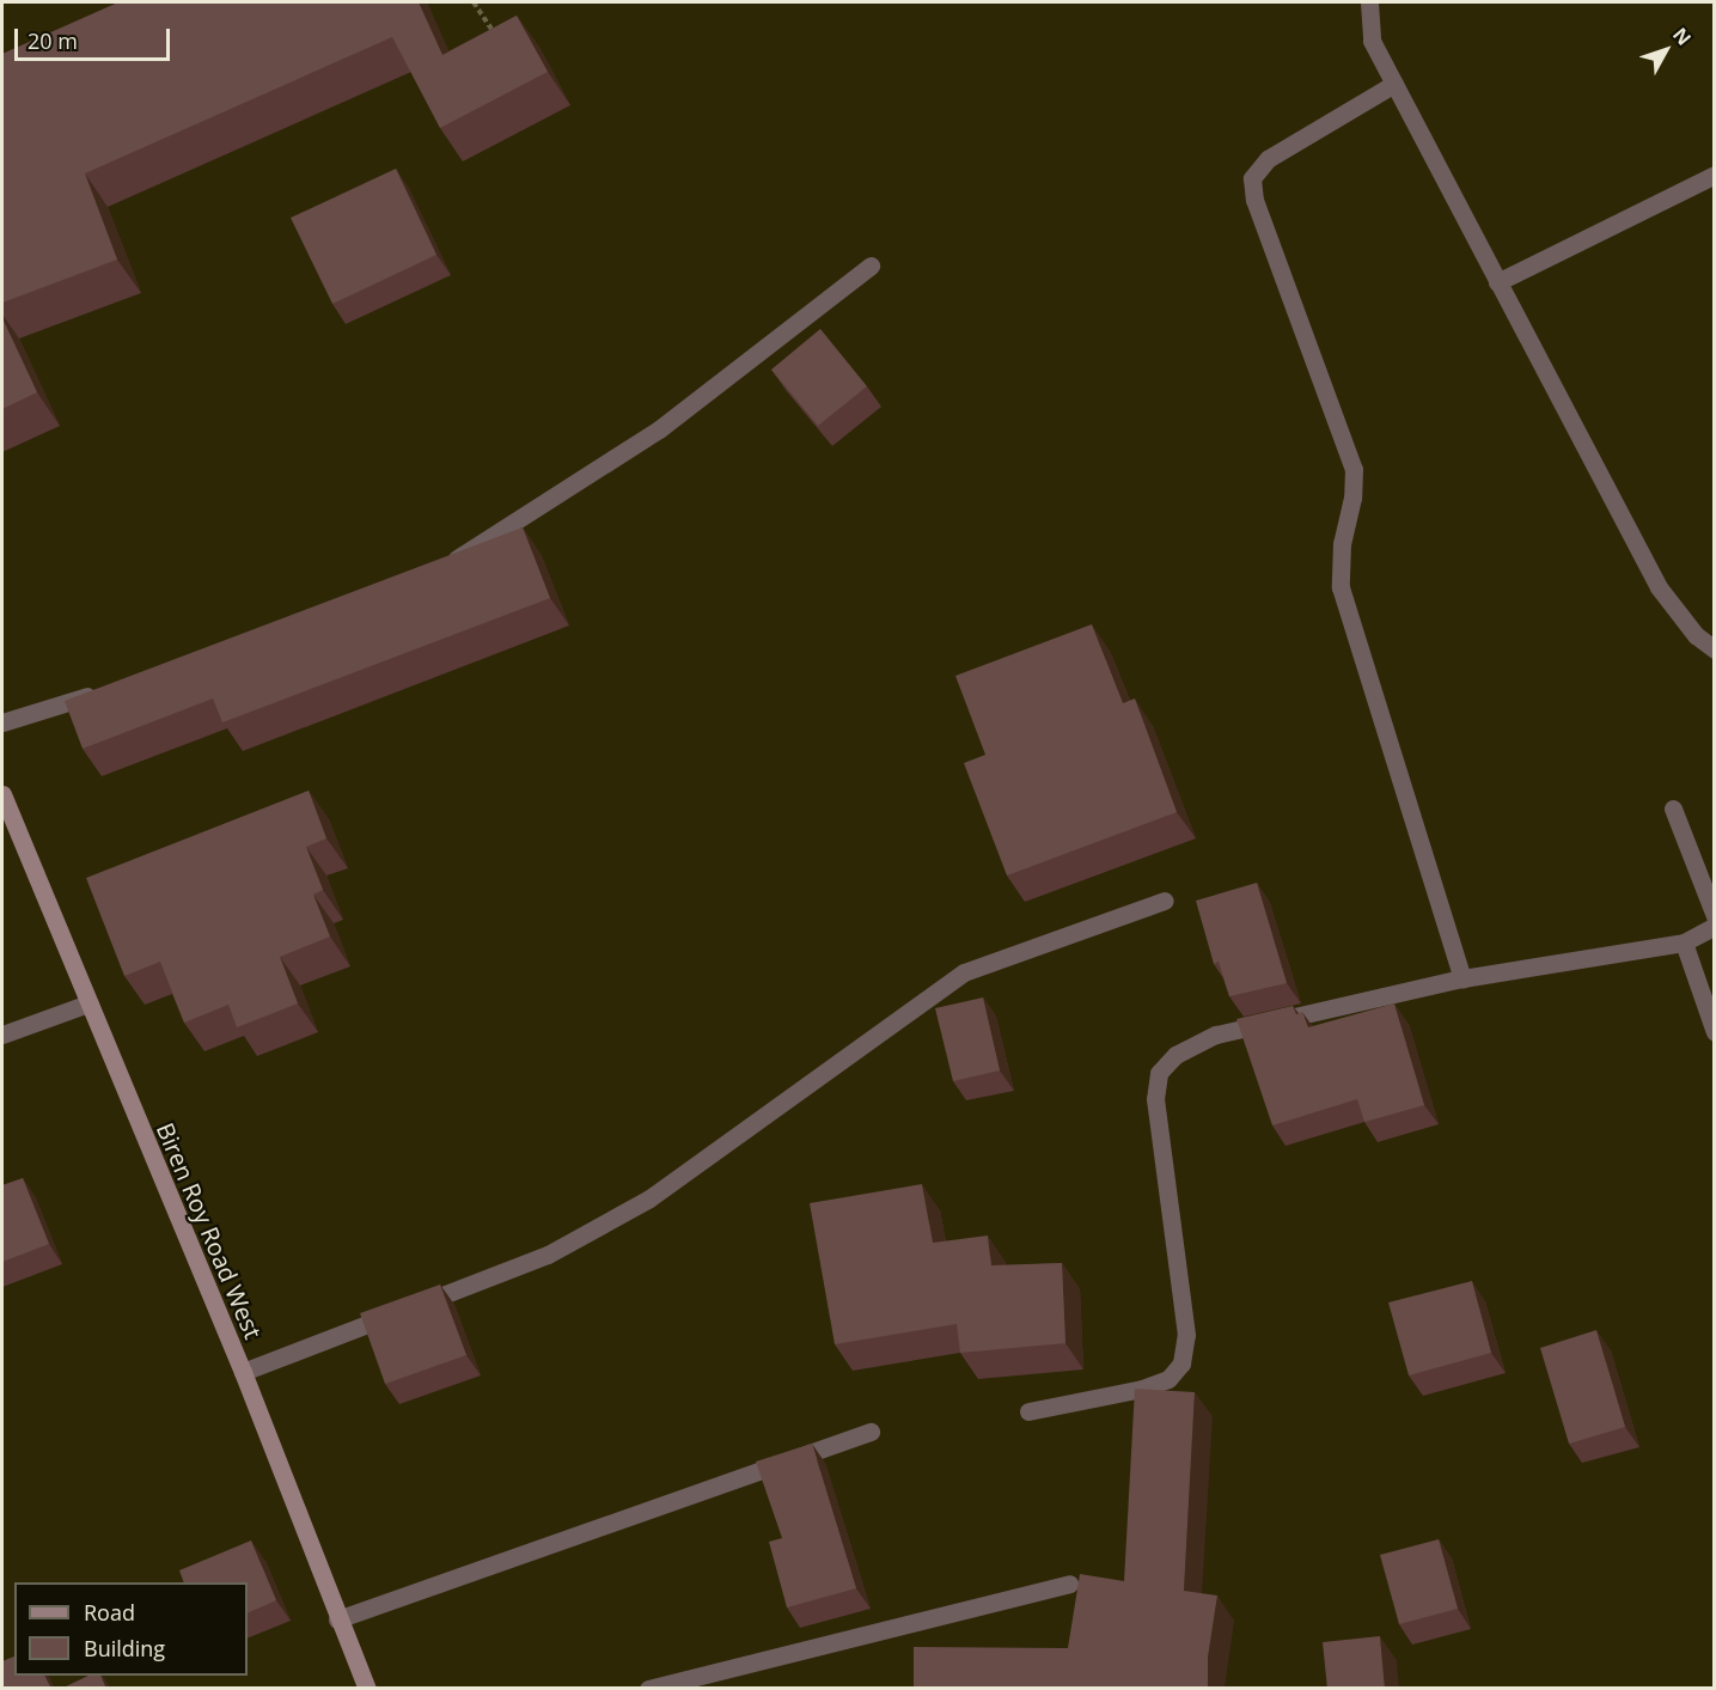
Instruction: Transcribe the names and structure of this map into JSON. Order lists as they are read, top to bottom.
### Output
{
  "streets": {
    "main road": ["Biren Roy Road West"]
  },
  "legend": ["Road", "Building"],
  "scale_bar": "20 m",
  "north": "top right"
}
